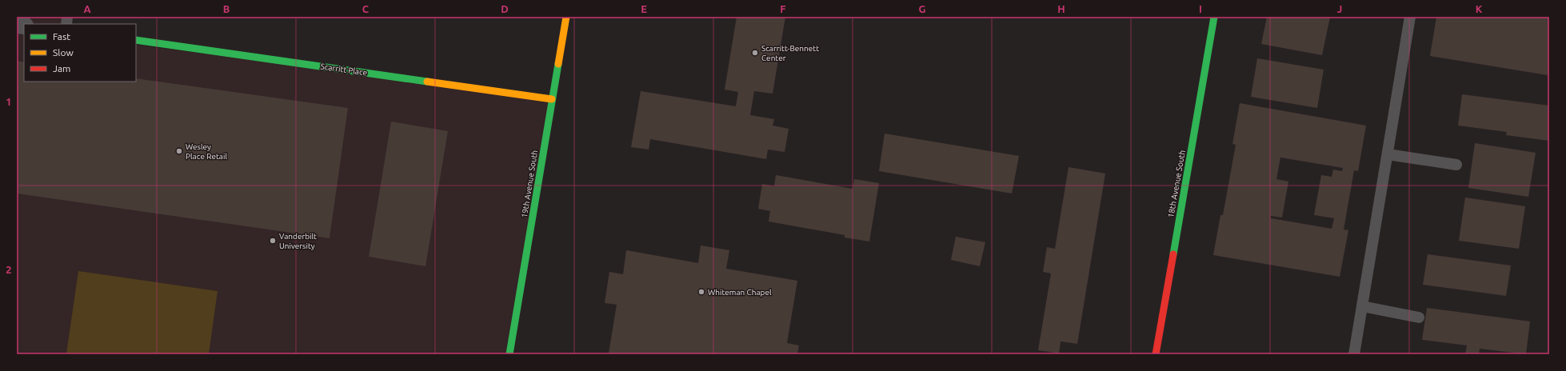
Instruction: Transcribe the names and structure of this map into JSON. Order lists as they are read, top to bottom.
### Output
{
  "streets": {
    "street": ["Scarritt Place", "19th Avenue South", "18th Avenue South"]
  },
  "crossings": [
    ["Scarritt Place", "19th Avenue South"]
  ],
  "places": [
    "Scarritt-Bennett Center",
    "Wesley Place Retail",
    "Vanderbilt University",
    "Whiteman Chapel"
  ],
  "legend": ["Fast", "Slow", "Jam"],
  "grid": {
    "columns": [
      "A",
      "B",
      "C",
      "D",
      "E",
      "F",
      "G",
      "H",
      "I",
      "J",
      "K"
    ],
    "rows": ["1", "2"]
  }
}
